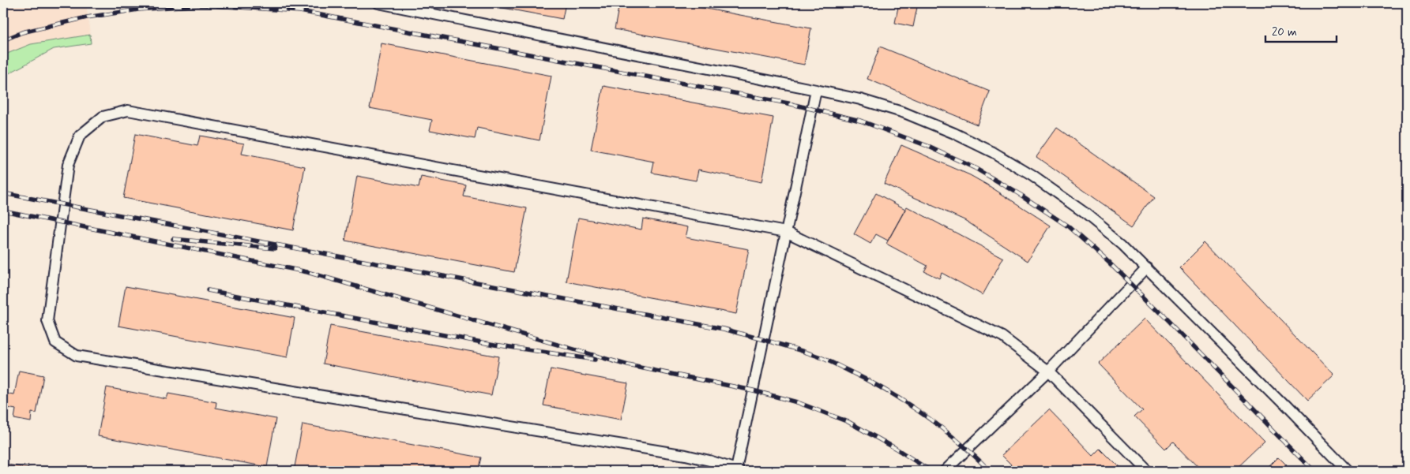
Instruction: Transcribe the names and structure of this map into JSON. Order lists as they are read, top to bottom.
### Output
{
  "scale_bar": "20 m"
}
